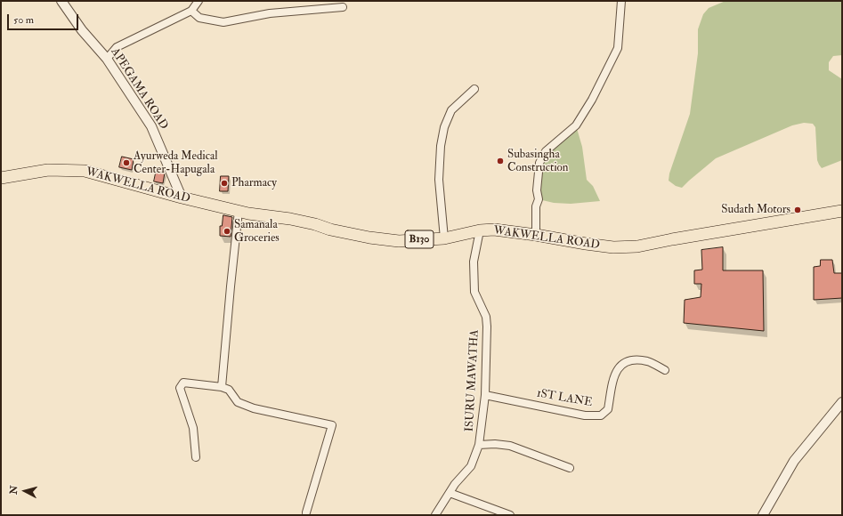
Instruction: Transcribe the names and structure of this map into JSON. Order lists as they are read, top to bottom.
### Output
{
  "streets": {
    "main road": ["WAKWELLA ROAD", "B130"],
    "street": ["APEGAMA ROAD", "ISURU MAWATHA", "1ST LANE"]
  },
  "crossings": [
    ["APEGAMA ROAD", "WAKWELLA ROAD"],
    ["WAKWELLA ROAD", "ISURU MAWATHA"],
    ["ISURU MAWATHA", "1ST LANE"]
  ],
  "places": [
    "Subasingha Construction",
    "Ayurweda Medical Center-Hapugala",
    "Pharmacy",
    "Sudath Motors",
    "Samanala Groceries"
  ],
  "scale_bar": "50 m",
  "north": "left"
}
